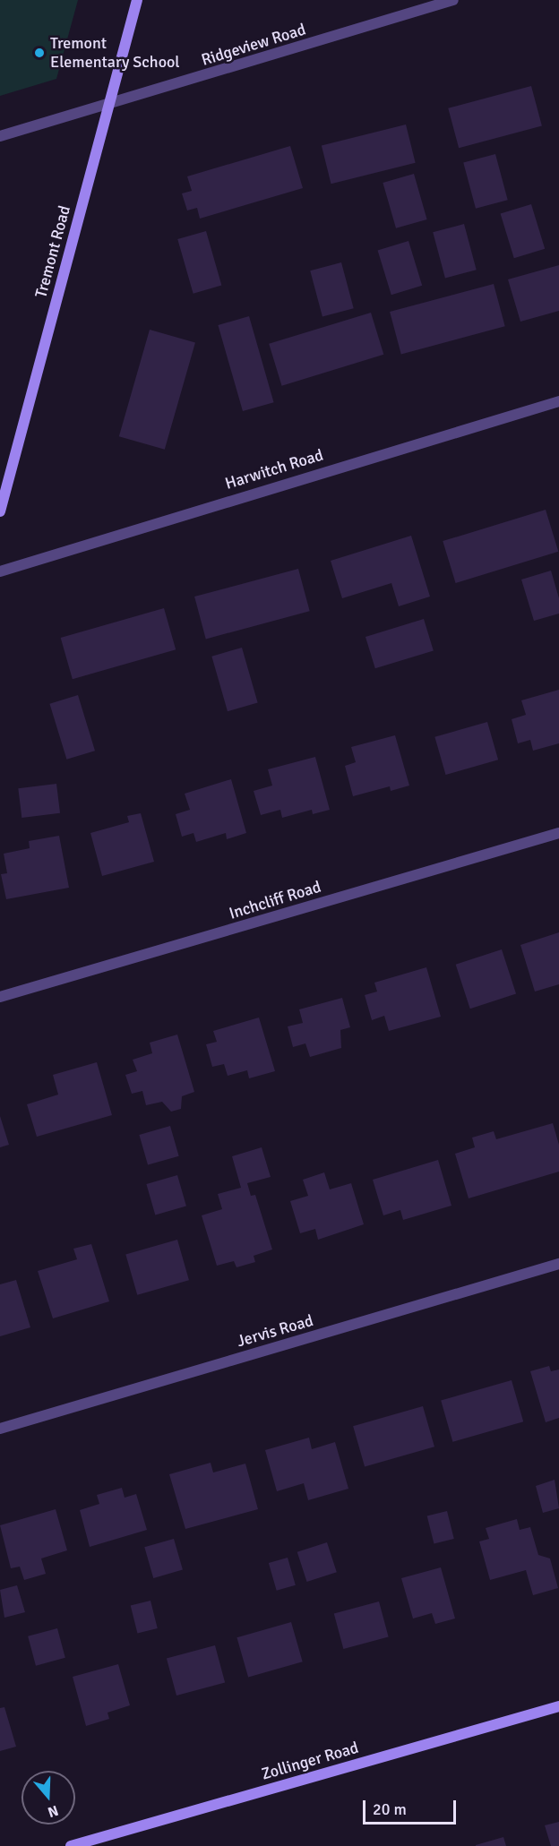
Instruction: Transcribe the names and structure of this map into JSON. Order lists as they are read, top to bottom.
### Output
{
  "streets": {
    "main road": ["Tremont Road", "Zollinger Road"],
    "street": [
      "Ridgeview Road",
      "Harwitch Road",
      "Inchcliff Road",
      "Jervis Road"
    ]
  },
  "crossings": [
    ["Ridgeview Road", "Tremont Road"]
  ],
  "places": ["Tremont Elementary School"],
  "scale_bar": "20 m",
  "north": "bottom"
}
